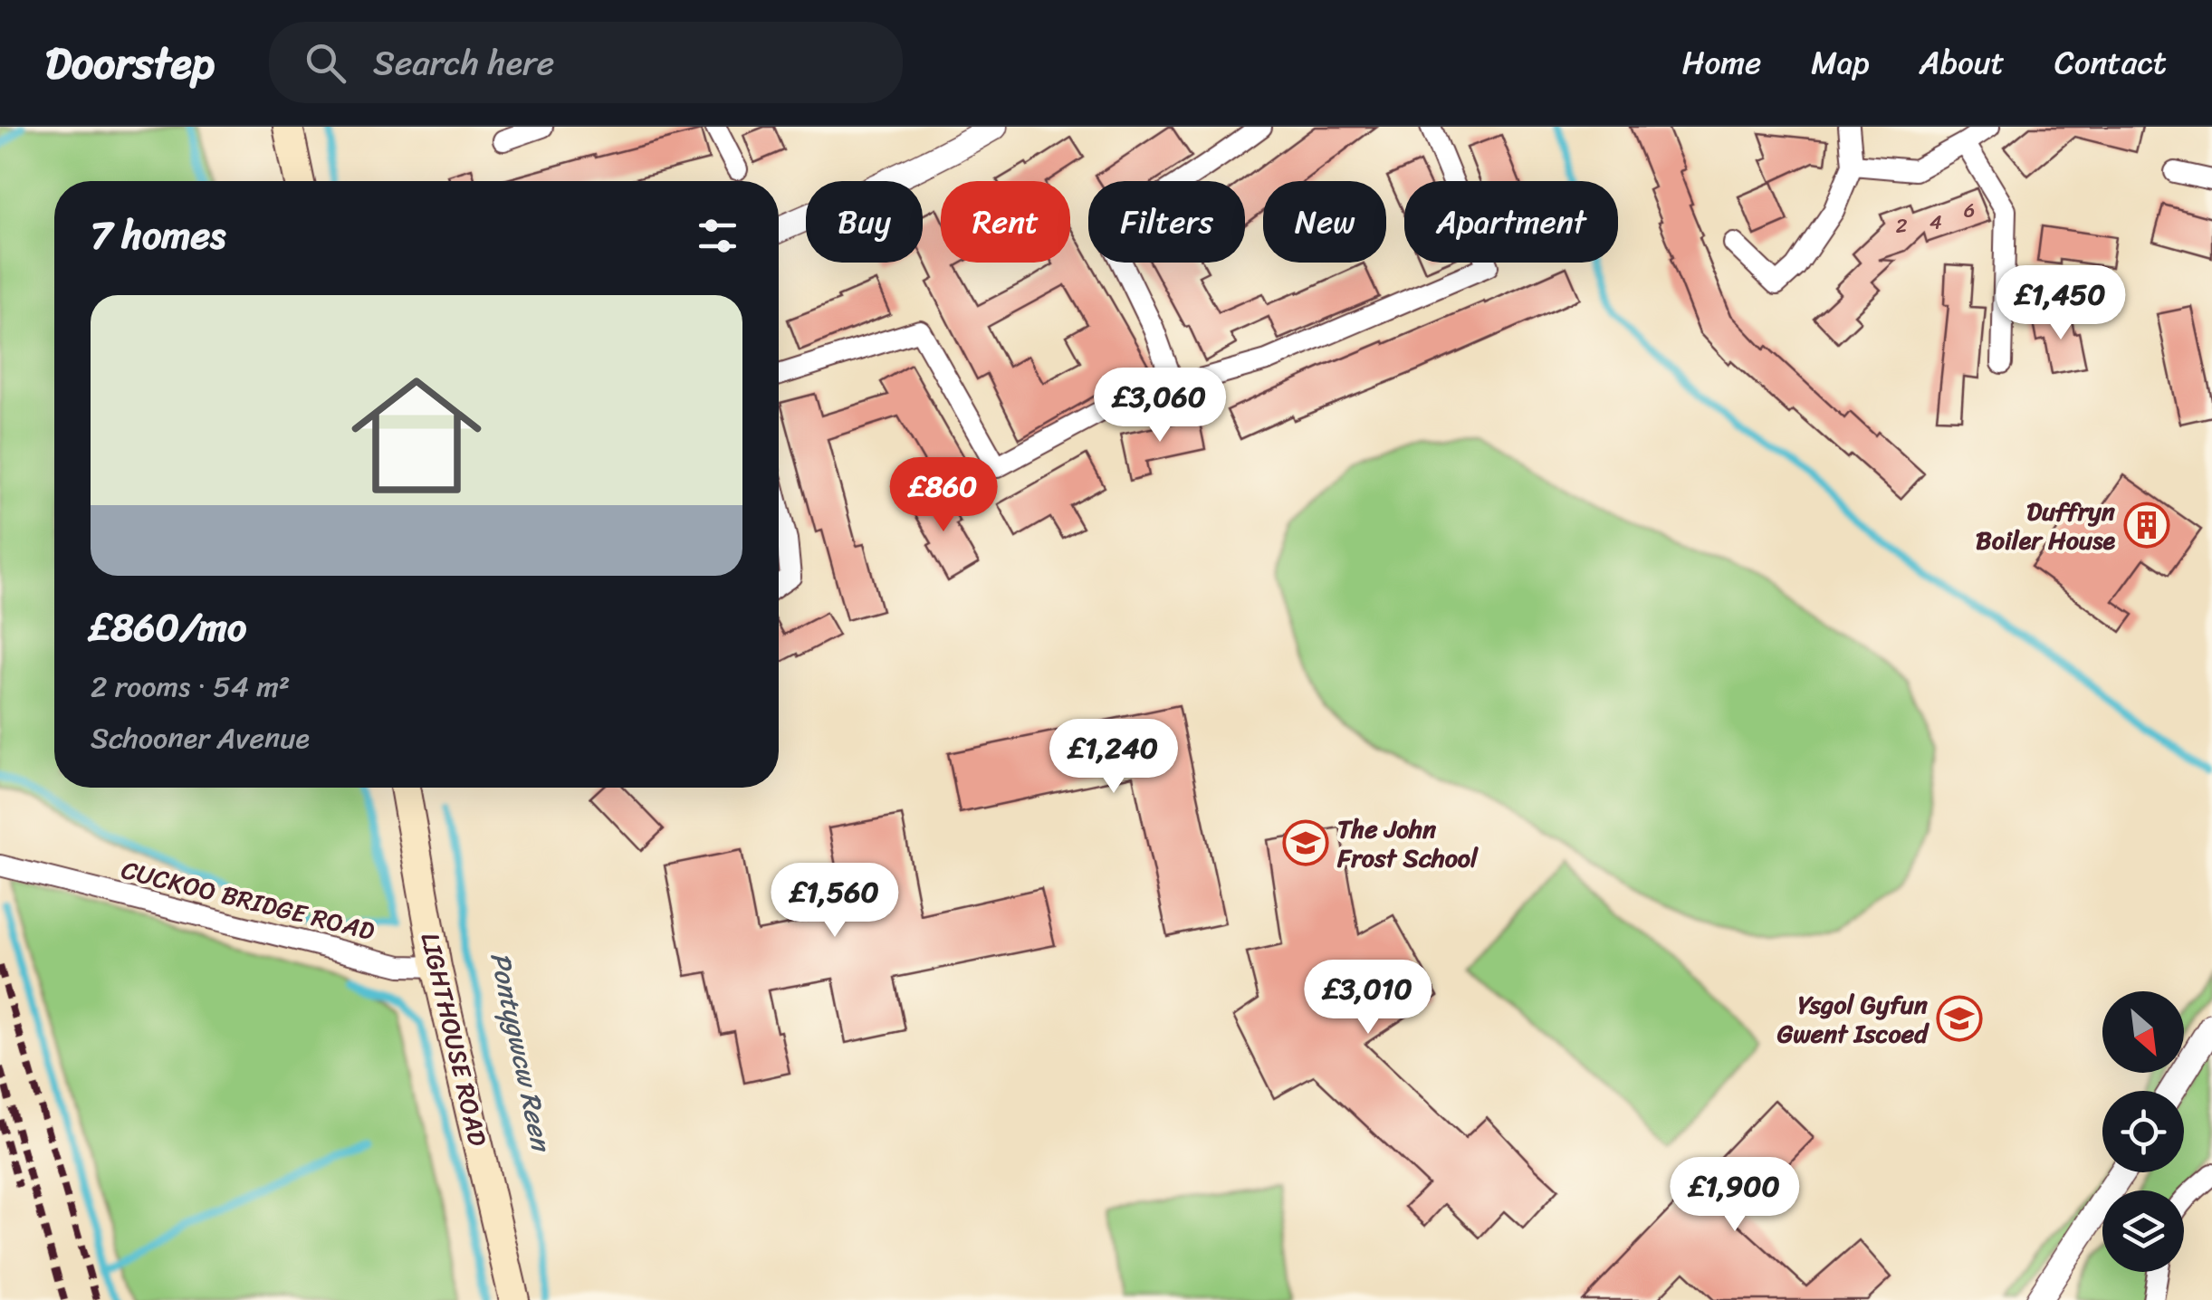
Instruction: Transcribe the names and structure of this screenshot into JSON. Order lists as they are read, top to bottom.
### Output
{
  "streets": {
    "main road": ["LIGHTHOUSE ROAD"],
    "street": ["CUCKOO BRIDGE ROAD"]
  },
  "crossings": [
    ["CUCKOO BRIDGE ROAD", "LIGHTHOUSE ROAD"]
  ],
  "water": ["Pontygwcw Reen"],
  "places": {
    "building": ["Duffryn Boiler House"],
    "school or university": ["The John Frost School", "Ysgol Gyfun Gwent Iscoed"]
  },
  "house_numbers": ["6", "4", "2"],
  "north": "bottom right",
  "page": {
    "header": "Doorstep",
    "search": "Search here",
    "nav": [
      "Home",
      "Map",
      "About",
      "Contact"
    ],
    "chip": [
      "Buy",
      "Rent",
      "Filters",
      "New",
      "Apartment"
    ],
    "heading": "7 homes",
    "price": [
      "£1,450",
      "£3,060",
      "£860",
      "£1,240",
      "£1,560",
      "£3,010",
      "£1,900"
    ],
    "list": [
      {
        "name": "£860/mo",
        "note": "2 rooms · 54 m² · Schooner Avenue"
      }
    ]
  }
}
